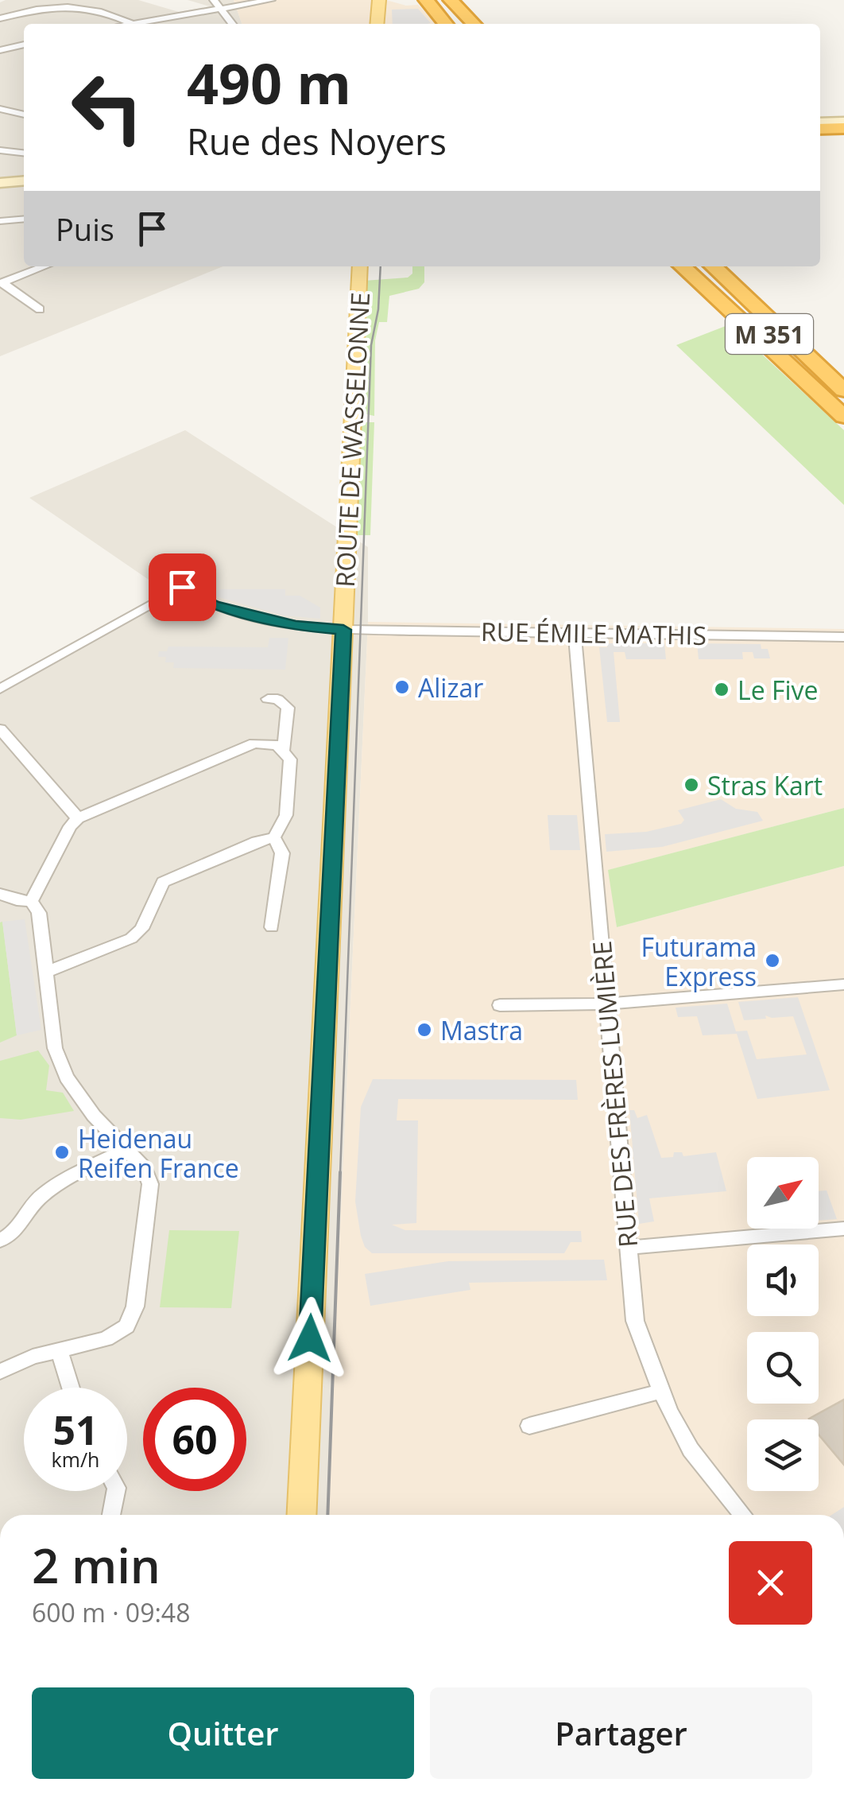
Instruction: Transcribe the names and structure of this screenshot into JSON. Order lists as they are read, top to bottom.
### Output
{
  "streets": {
    "highway": ["M 351"],
    "main road": ["ROUTE DE WASSELONNE"],
    "street": ["RUE ÉMILE MATHIS", "RUE DES FRÈRES LUMIÈRE"]
  },
  "crossings": [
    ["ROUTE DE WASSELONNE", "RUE ÉMILE MATHIS"],
    ["RUE ÉMILE MATHIS", "RUE DES FRÈRES LUMIÈRE"]
  ],
  "places": [
    "Alizar",
    "Le Five",
    "Stras Kart",
    "Futurama Express",
    "Mastra",
    "Heidenau Reifen France"
  ],
  "north": "top right",
  "page": {
    "turn": ["490 m", "Rue des Noyers"],
    "then": "Puis",
    "speed": "51 km/h",
    "limit": "60",
    "heading": ["2 min", "600 m · 09:48"],
    "buttons": ["Quitter", "Partager"]
  }
}
